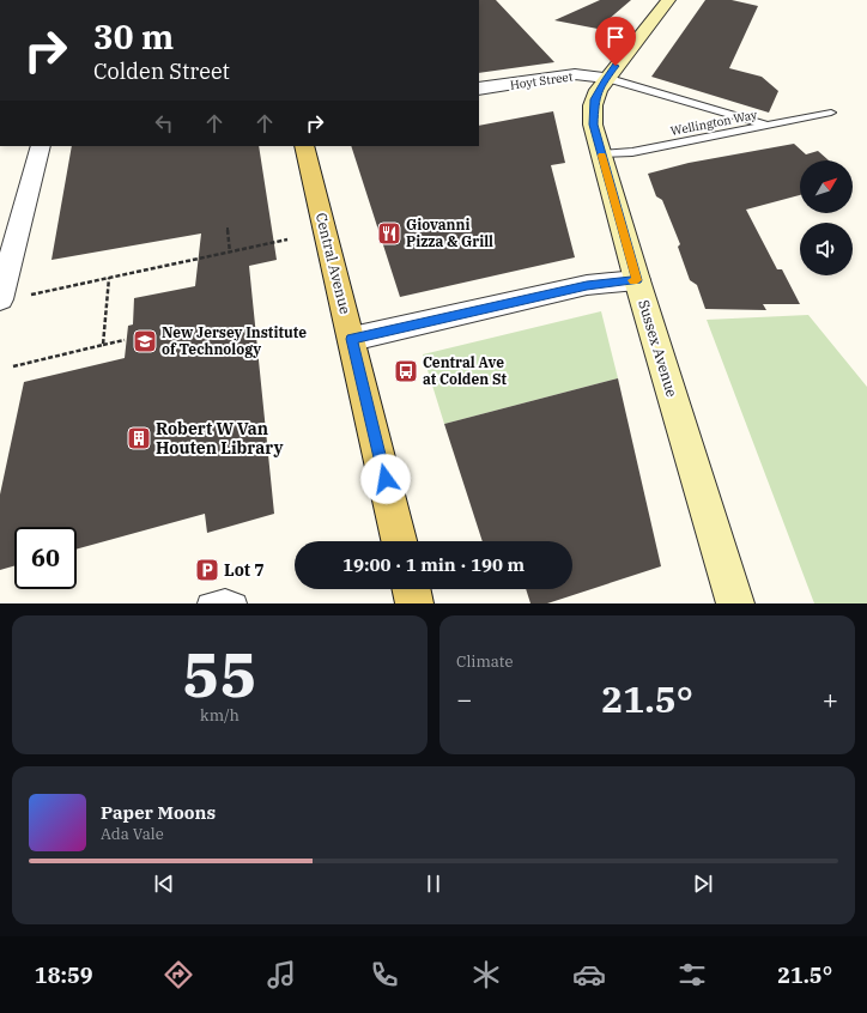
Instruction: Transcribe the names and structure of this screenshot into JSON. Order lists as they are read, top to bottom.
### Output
{
  "streets": {
    "main road": ["Central Avenue"],
    "street": ["Hoyt Street", "Sussex Avenue"],
    "lane": ["Wellington Way"]
  },
  "crossings": [
    ["Hoyt Street", "Sussex Avenue"],
    ["Wellington Way", "Sussex Avenue"]
  ],
  "places": {
    "restaurant": ["Giovanni Pizza & Grill"],
    "school or university": ["New Jersey Institute of Technology"],
    "bus stop": ["Central Ave at Colden St"],
    "building": ["Robert W Van Houten Library"],
    "parking": ["Lot 7"]
  },
  "north": "top right",
  "page": {
    "turn": ["30 m", "Colden Street"],
    "limit": "60",
    "trip": "19:00 · 1 min · 190 m",
    "tile": [
      ["55", "km/h"],
      "Climate"
    ],
    "heat": ["−", "21.5°", "+"],
    "song": ["Paper Moons", "Ada Vale"],
    "tabs": ["18:59", "21.5°"]
  }
}
